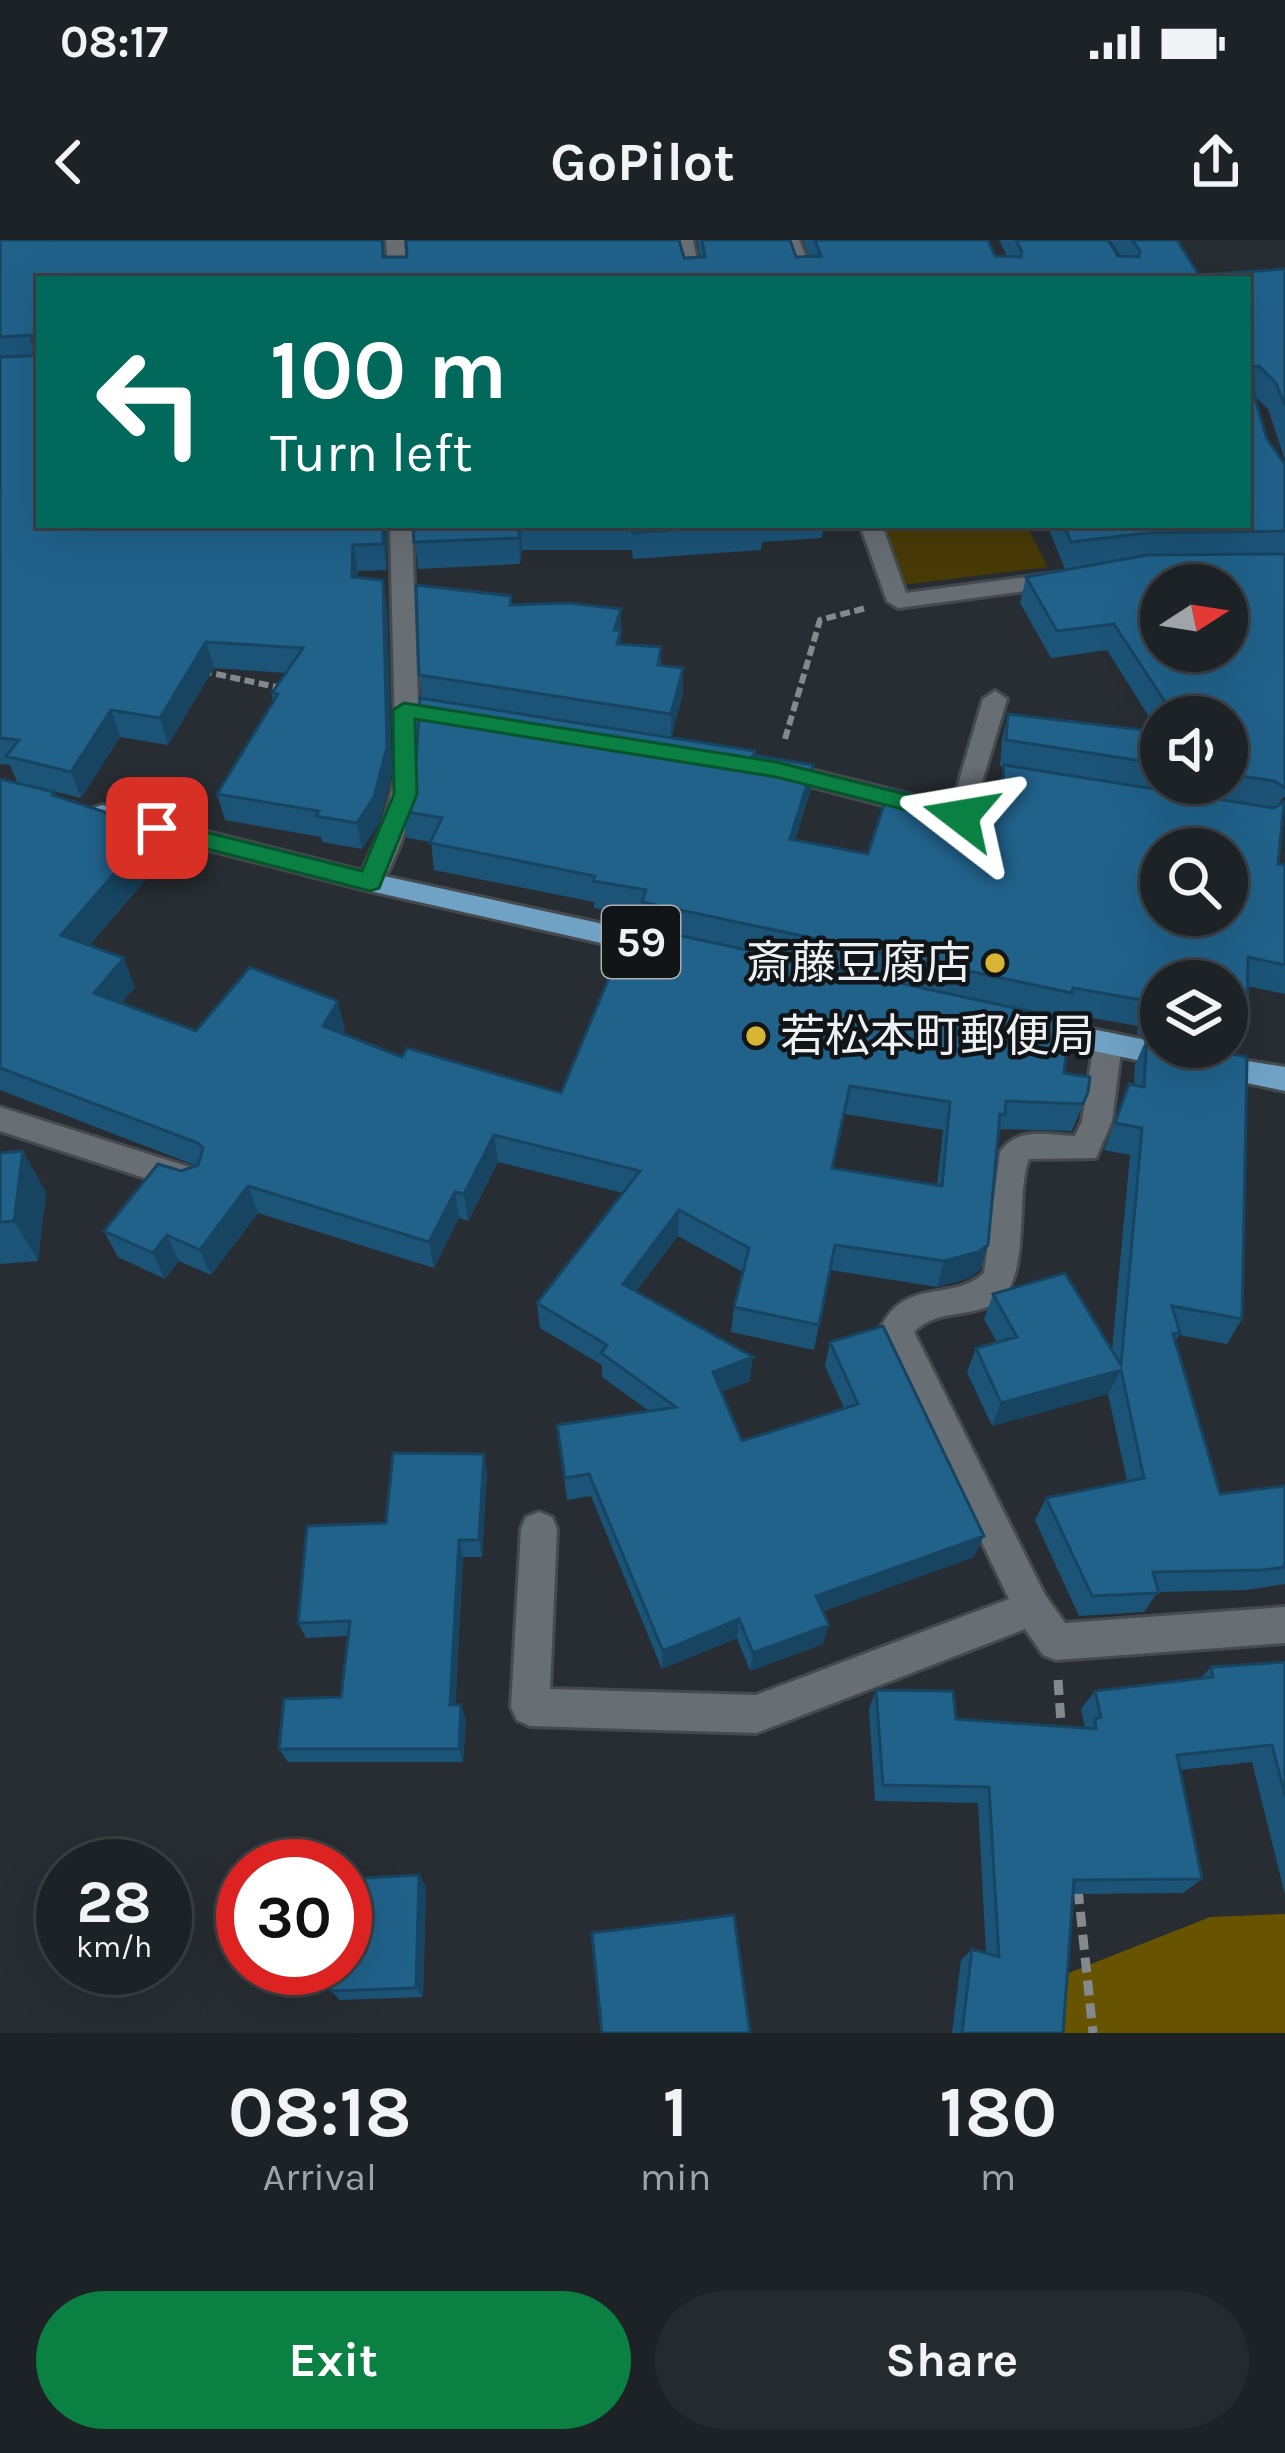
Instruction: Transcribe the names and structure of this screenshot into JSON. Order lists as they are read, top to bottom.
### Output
{
  "streets": {
    "main road": ["59"]
  },
  "places": ["斎藤豆腐店", "若松本町郵便局"],
  "north": "right",
  "page": {
    "status": "08:17",
    "header": "GoPilot",
    "turn": ["100 m", "Turn left"],
    "speed": "28 km/h",
    "limit": "30",
    "eta": [
      "08:18",
      "Arrival",
      "1",
      "min",
      "180",
      "m"
    ],
    "buttons": ["Exit", "Share"]
  }
}
